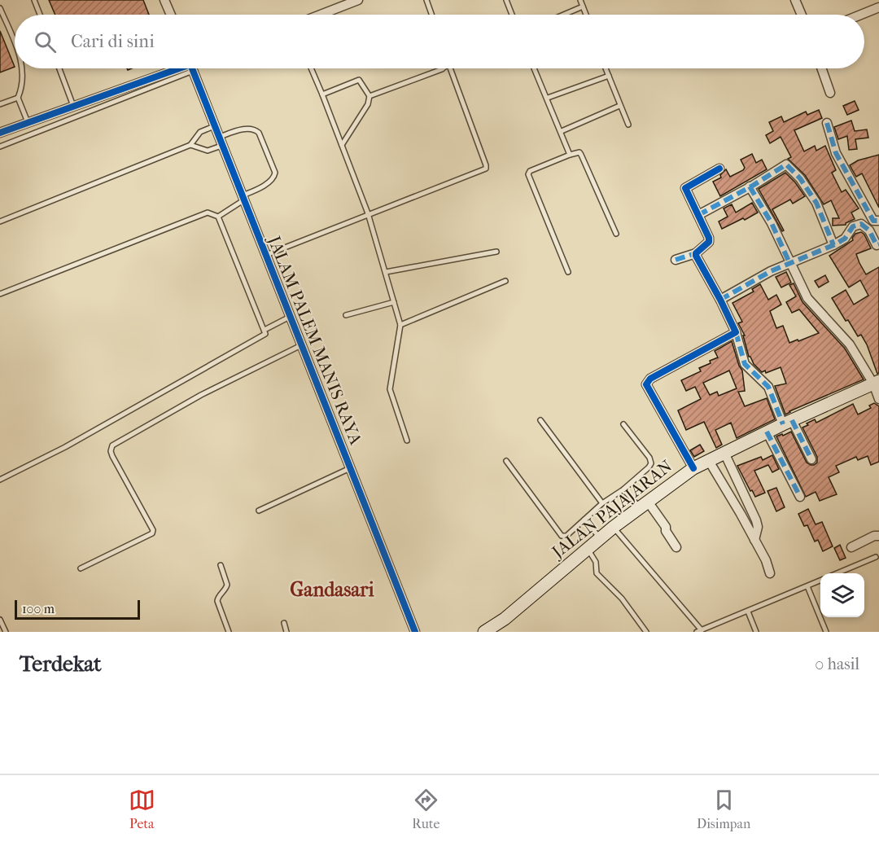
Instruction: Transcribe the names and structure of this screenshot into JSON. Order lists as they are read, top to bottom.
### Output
{
  "streets": {
    "main road": ["JALAN PAJAJARAN"],
    "street": ["JALAM PALEM MANIS RAYA"]
  },
  "districts": ["Gandasari"],
  "scale_bar": "100 m",
  "page": {
    "search": "Cari di sini",
    "scale": "100 m",
    "heading": ["Terdekat", "0 hasil"],
    "nav": ["Peta", "Rute", "Disimpan"]
  }
}
